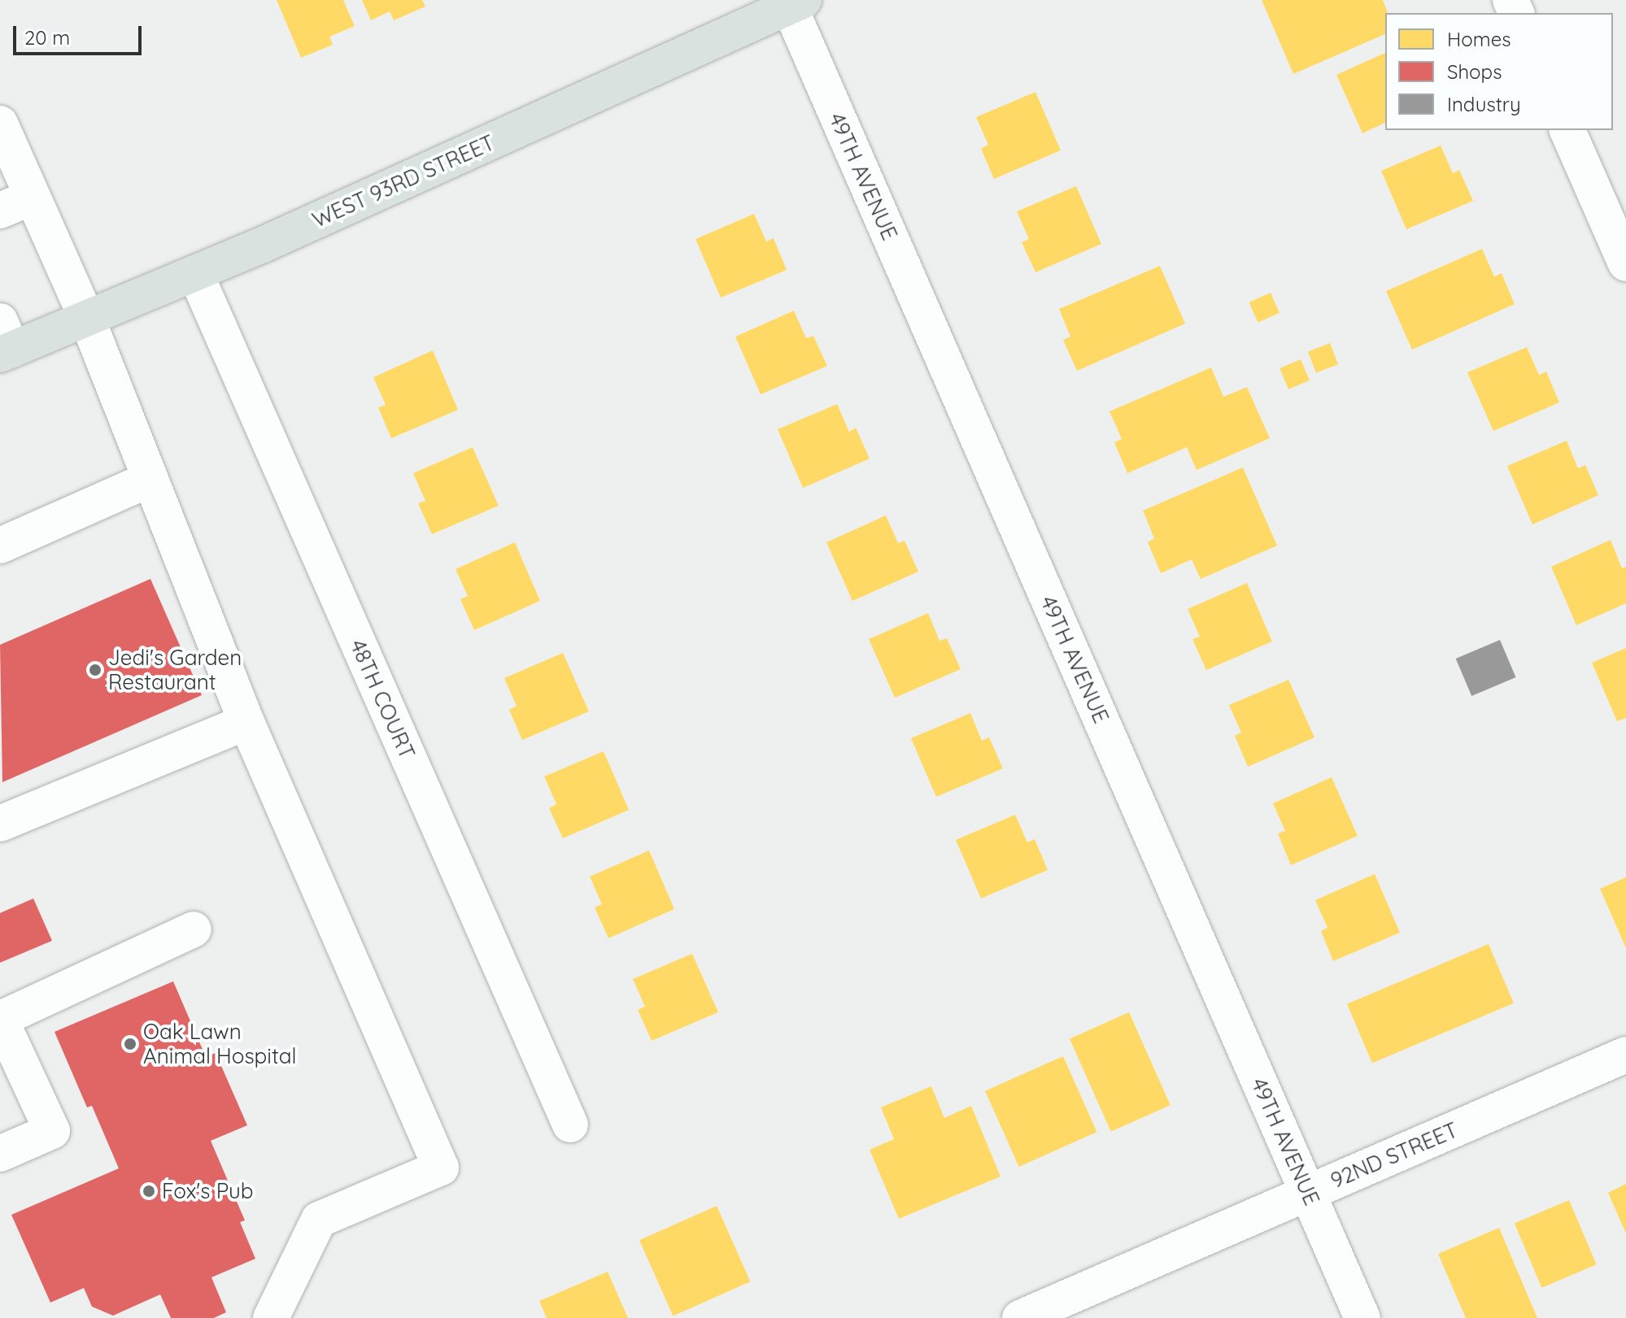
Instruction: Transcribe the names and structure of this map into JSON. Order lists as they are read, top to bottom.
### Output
{
  "streets": {
    "main road": ["WEST 93RD STREET"],
    "street": ["49TH AVENUE", "48TH COURT", "92ND STREET"]
  },
  "crossings": [
    ["49TH AVENUE", "WEST 93RD STREET"],
    ["49TH AVENUE", "92ND STREET"],
    ["WEST 93RD STREET", "48TH COURT"]
  ],
  "places": ["Jedi's Garden Restaurant", "Oak Lawn Animal Hospital", "Fox's Pub"],
  "legend": ["Homes", "Shops", "Industry"],
  "scale_bar": "20 m"
}
